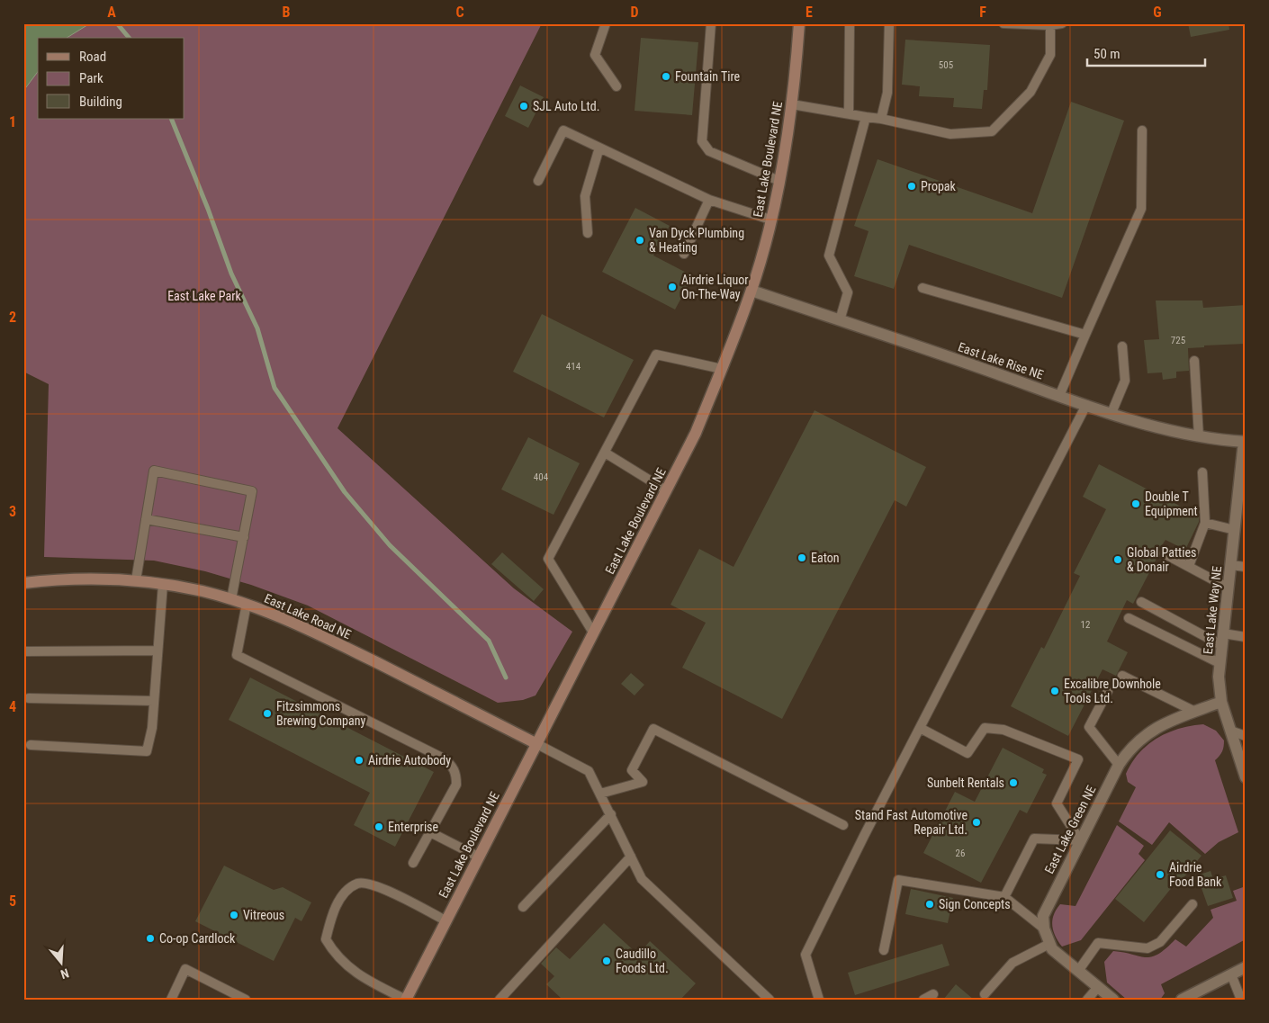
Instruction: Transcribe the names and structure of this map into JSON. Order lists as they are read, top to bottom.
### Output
{
  "streets": {
    "main road": ["East Lake Boulevard NE", "East Lake Road NE"],
    "street": ["East Lake Rise NE", "East Lake Way NE", "East Lake Green NE"]
  },
  "crossings": [
    ["East Lake Boulevard NE", "East Lake Rise NE"],
    ["East Lake Boulevard NE", "East Lake Road NE"],
    ["East Lake Rise NE", "East Lake Way NE"],
    ["East Lake Way NE", "East Lake Green NE"]
  ],
  "parks": ["East Lake Park"],
  "places": [
    "Fountain Tire",
    "SJL Auto Ltd.",
    "Propak",
    "Van Dyck Plumbing & Heating",
    "Airdrie Liquor On-The-Way",
    "Double T Equipment",
    "Eaton",
    "Global Patties & Donair",
    "Excalibre Downhole Tools Ltd.",
    "Fitzsimmons Brewing Company",
    "Airdrie Autobody",
    "Sunbelt Rentals",
    "Stand Fast Automotive Repair Ltd.",
    "Enterprise",
    "Airdrie Food Bank",
    "Sign Concepts",
    "Vitreous",
    "Co-op Cardlock",
    "Caudillo Foods Ltd."
  ],
  "house_numbers": [
    "505",
    "725",
    "414",
    "404",
    "12",
    "26"
  ],
  "legend": ["Road", "Park", "Building"],
  "scale_bar": "50 m",
  "north": "bottom",
  "grid": {
    "columns": [
      "A",
      "B",
      "C",
      "D",
      "E",
      "F",
      "G"
    ],
    "rows": [
      "1",
      "2",
      "3",
      "4",
      "5"
    ]
  }
}
